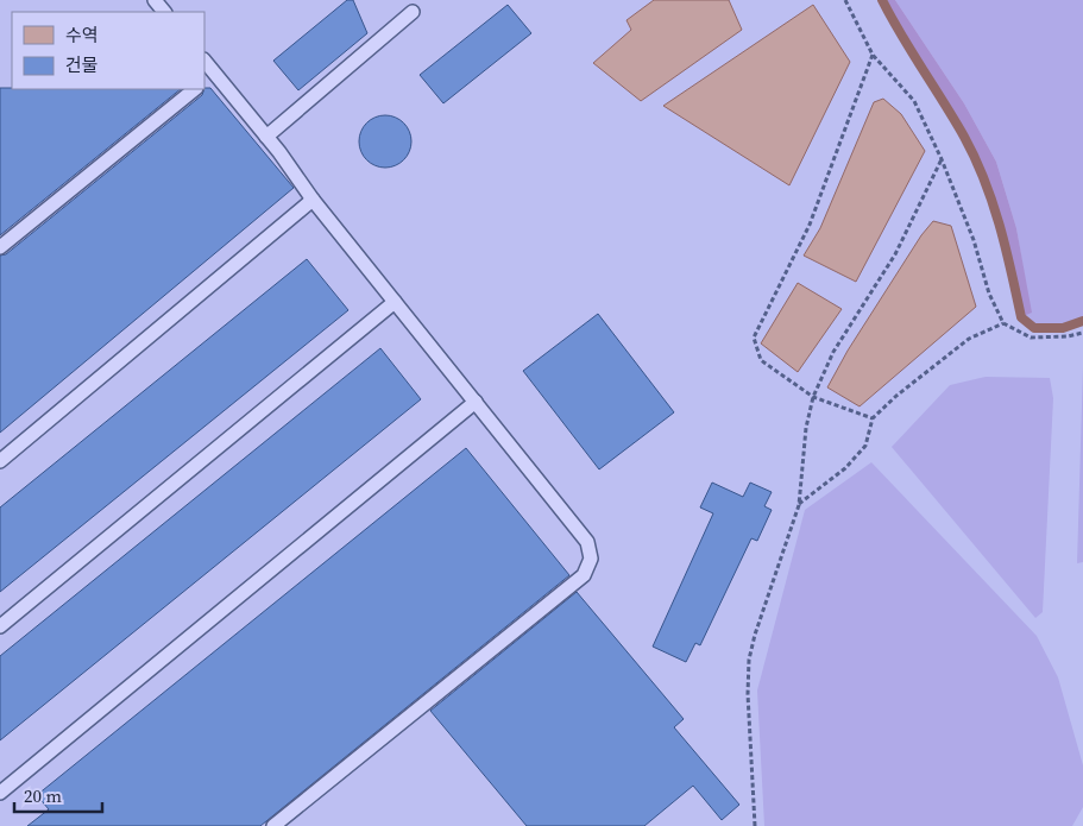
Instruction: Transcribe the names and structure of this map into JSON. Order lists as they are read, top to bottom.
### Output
{
  "legend": ["수역", "건물"],
  "scale_bar": "20 m"
}
